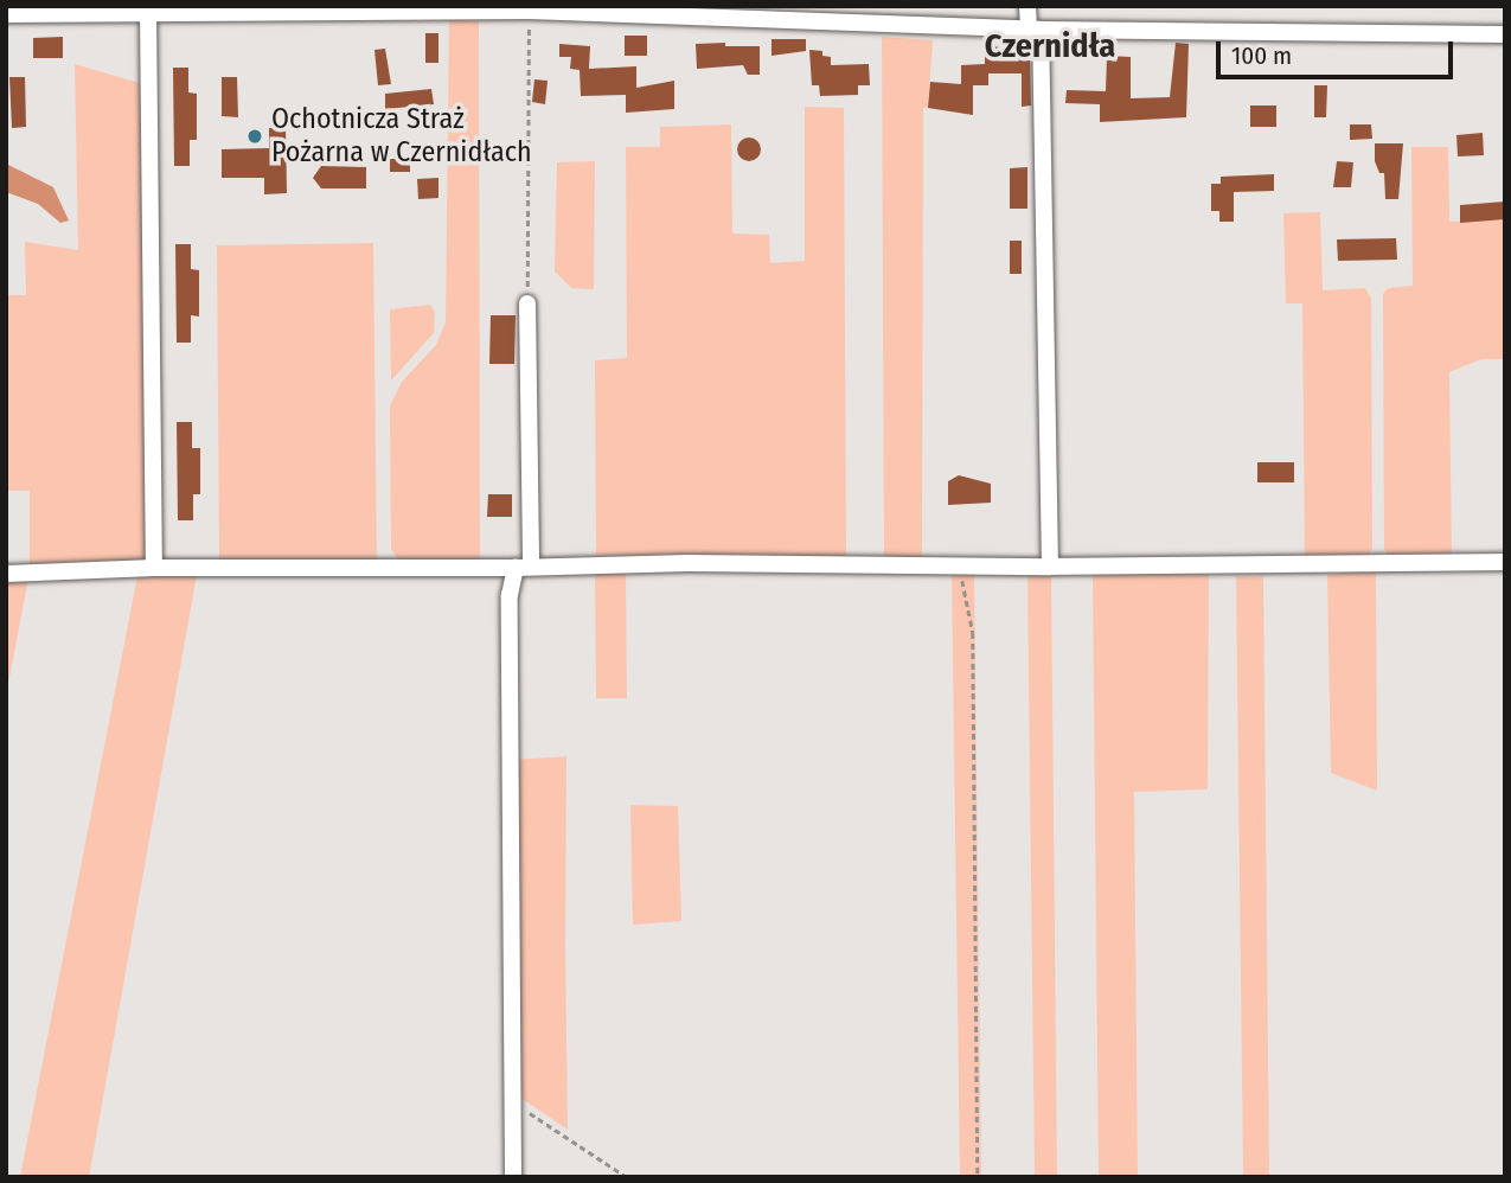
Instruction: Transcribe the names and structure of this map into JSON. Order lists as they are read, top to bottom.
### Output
{
  "districts": ["Czernidła"],
  "places": ["Ochotnicza Straż Pożarna w Czernidłach"],
  "scale_bar": "100 m"
}
